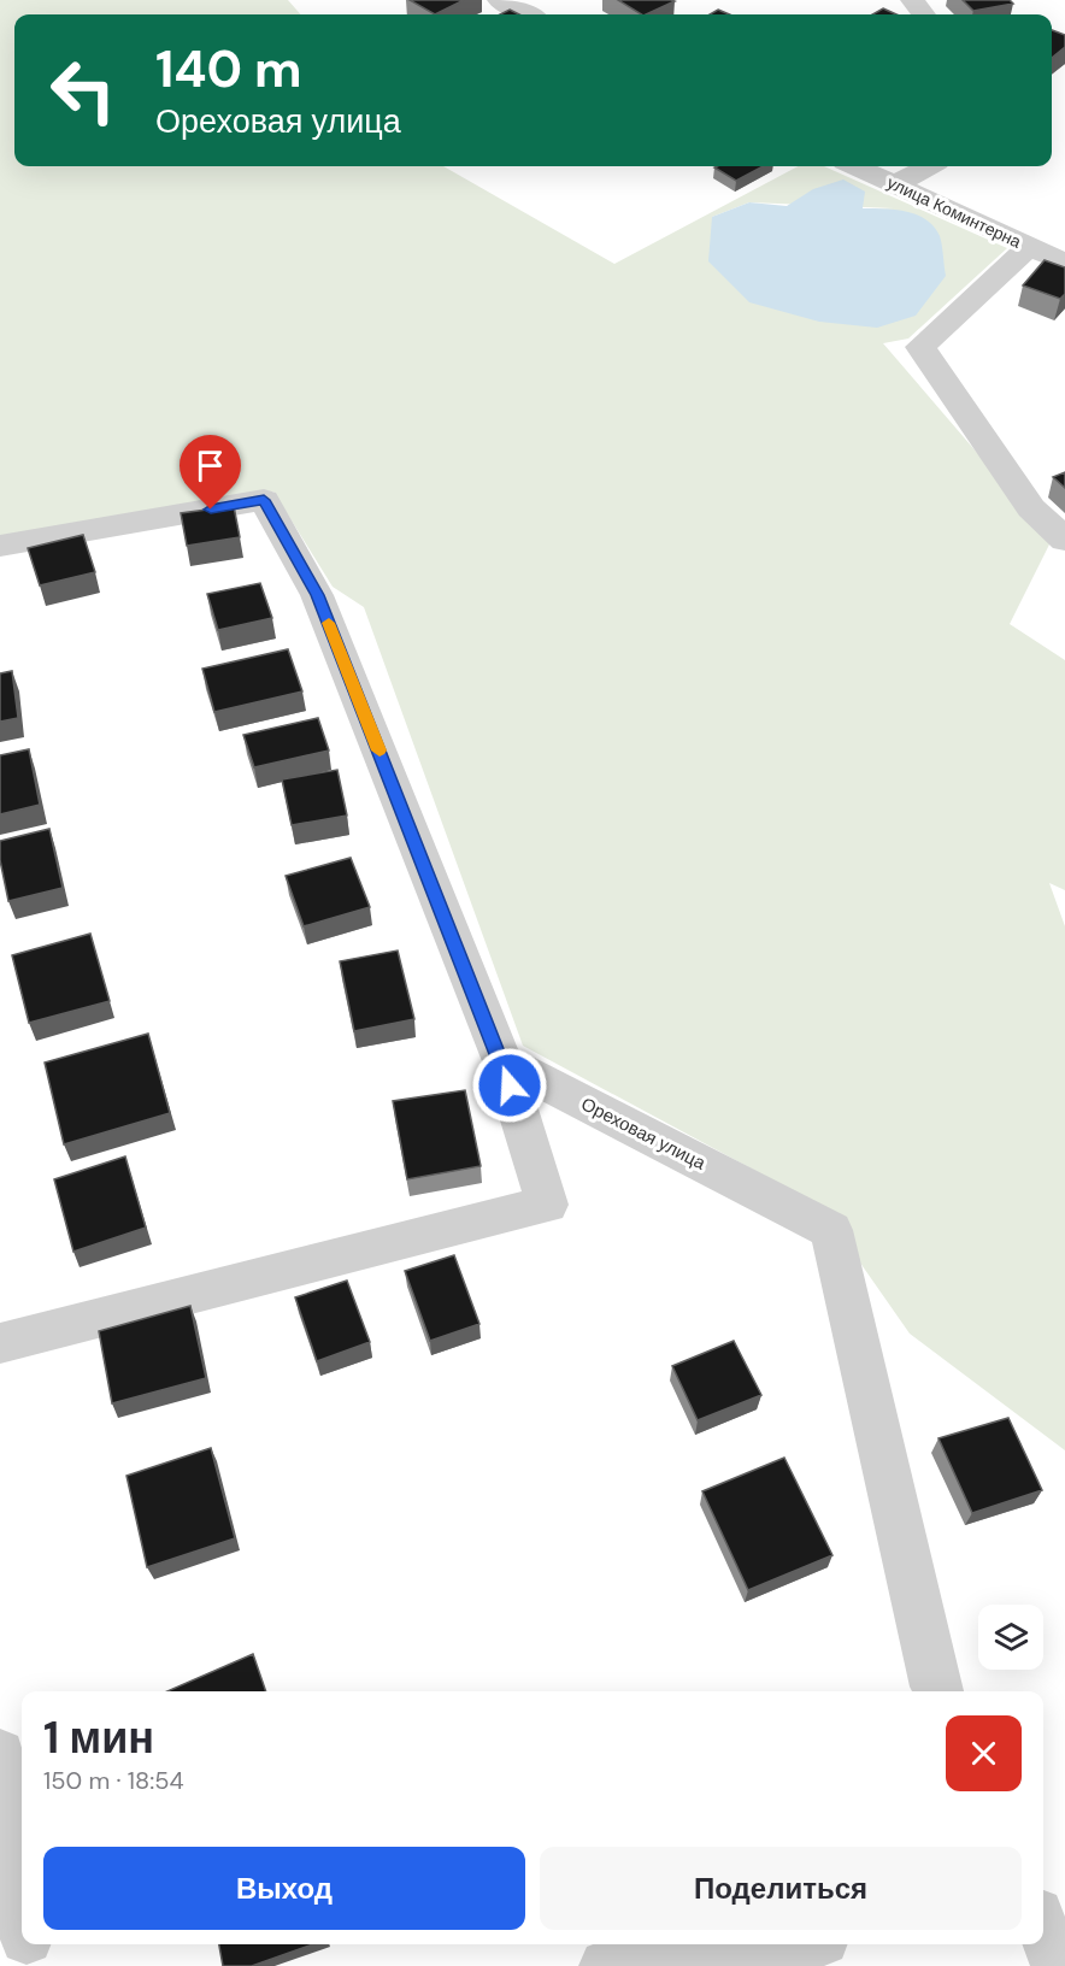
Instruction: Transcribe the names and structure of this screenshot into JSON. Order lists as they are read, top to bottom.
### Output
{
  "streets": {
    "street": ["улица Коминтерна", "Ореховая улица"]
  },
  "page": {
    "turn": ["140 m", "Ореховая улица"],
    "heading": ["1 мин", "150 m · 18:54"],
    "buttons": ["Выход", "Поделиться"]
  }
}
